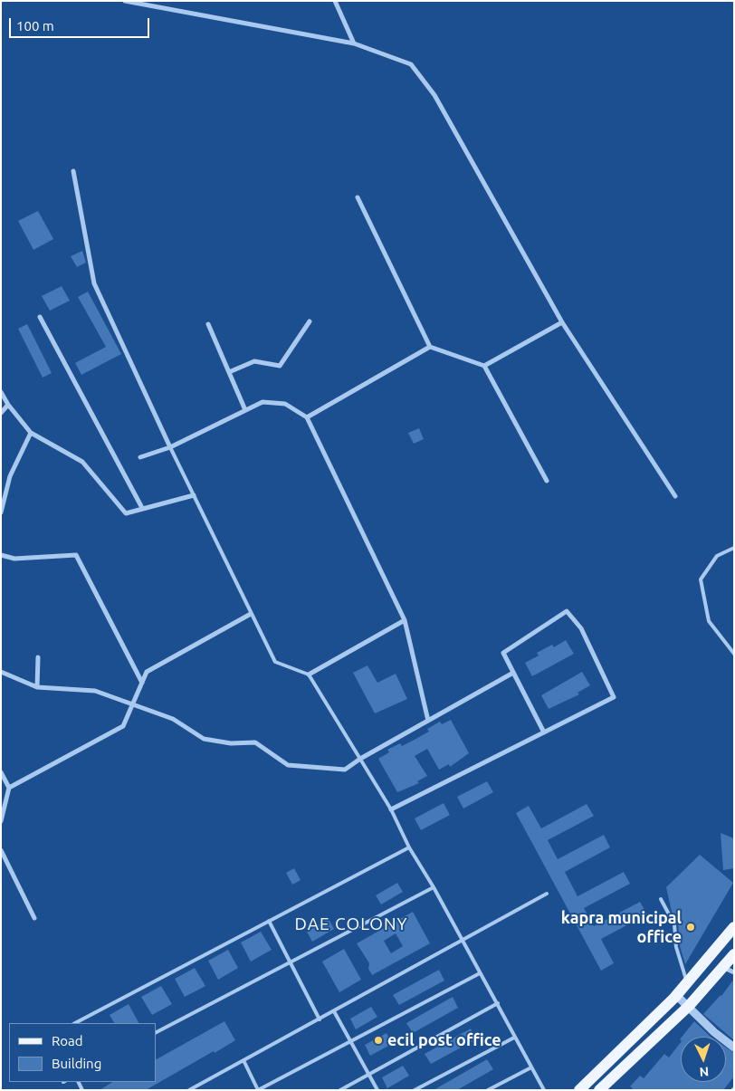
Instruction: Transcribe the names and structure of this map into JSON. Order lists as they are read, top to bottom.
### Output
{
  "districts": ["DAE COLONY"],
  "places": ["kapra municipal office", "ecil post office"],
  "legend": ["Road", "Building"],
  "scale_bar": "100 m",
  "north": "bottom"
}
